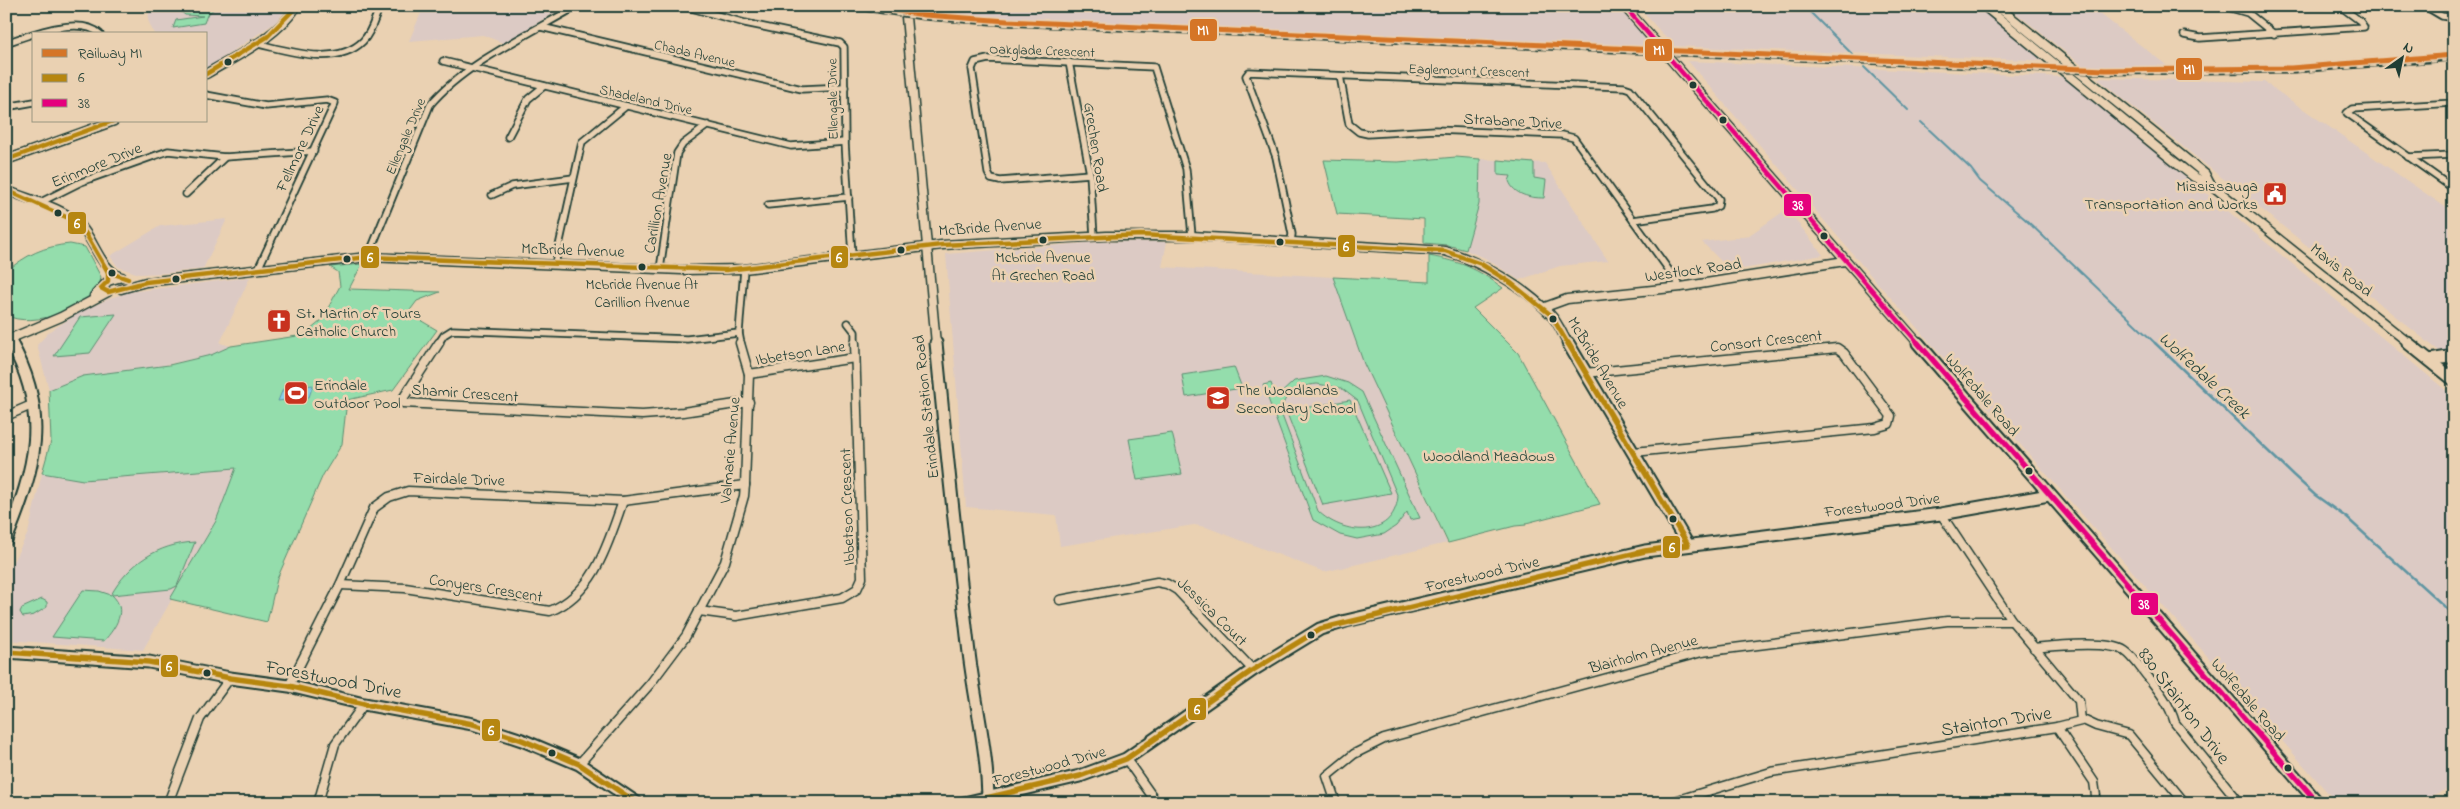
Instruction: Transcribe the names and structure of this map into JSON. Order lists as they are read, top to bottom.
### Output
{
  "streets": {
    "street": [
      "Oakglade Crescent",
      "Chada Avenue",
      "Eaglemount Crescent",
      "Shadeland Drive",
      "Ellengale Drive",
      "Strabane Drive",
      "Grechen Road",
      "Fellmore Drive",
      "Erinmore Drive",
      "Carillion Avenue",
      "McBride Avenue",
      "Westlock Road",
      "Mavis Road",
      "Consort Crescent",
      "Ibbetson Lane",
      "Shamir Crescent",
      "Wolfedale Road",
      "Erindale Station Road",
      "Valmarie Avenue",
      "Fairdale Drive",
      "Forestwood Drive",
      "Ibbetson Crescent",
      "Conyers Crescent",
      "Jessica Court",
      "Blairholm Avenue",
      "830 Stainton Drive",
      "Stainton Drive"
    ]
  },
  "crossings": [
    ["Oakglade Crescent", "Grechen Road"],
    ["Oakglade Crescent", "McBride Avenue"],
    ["Chada Avenue", "Ellengale Drive"],
    ["Eaglemount Crescent", "Strabane Drive"],
    ["Eaglemount Crescent", "McBride Avenue"],
    ["Shadeland Drive", "Ellengale Drive"],
    ["Shadeland Drive", "Carillion Avenue"],
    ["Ellengale Drive", "McBride Avenue"],
    ["Strabane Drive", "Westlock Road"],
    ["Grechen Road", "McBride Avenue"],
    ["Fellmore Drive", "Erinmore Drive"],
    ["Fellmore Drive", "McBride Avenue"],
    ["Carillion Avenue", "McBride Avenue"],
    ["McBride Avenue", "Westlock Road"],
    ["McBride Avenue", "Consort Crescent"],
    ["McBride Avenue", "Erindale Station Road"],
    ["McBride Avenue", "Valmarie Avenue"],
    ["McBride Avenue", "Forestwood Drive"],
    ["Westlock Road", "Wolfedale Road"],
    ["Ibbetson Lane", "Valmarie Avenue"],
    ["Ibbetson Lane", "Ibbetson Crescent"],
    ["Shamir Crescent", "Valmarie Avenue"],
    ["Wolfedale Road", "Forestwood Drive"],
    ["Erindale Station Road", "Forestwood Drive"],
    ["Valmarie Avenue", "Fairdale Drive"],
    ["Valmarie Avenue", "Forestwood Drive"],
    ["Valmarie Avenue", "Ibbetson Crescent"],
    ["Fairdale Drive", "Forestwood Drive"],
    ["Fairdale Drive", "Conyers Crescent"],
    ["Forestwood Drive", "Jessica Court"],
    ["Forestwood Drive", "Stainton Drive"],
    ["Blairholm Avenue", "Stainton Drive"],
    ["830 Stainton Drive", "Stainton Drive"]
  ],
  "water": ["Wolfedale Creek"],
  "parks": ["Woodland Meadows"],
  "places": {
    "public building": ["Mississauga Transportation and Works"],
    "other": ["Mcbride Avenue At Grechen Road", "Mcbride Avenue At Carillion Avenue"],
    "church": ["St. Martin of Tours Catholic Church"],
    "sports": ["Erindale Outdoor Pool"],
    "school or university": ["The Woodlands Secondary School"]
  },
  "lines": ["rail line MI", "transit line 6", "transit line 38"],
  "legend": ["Railway MI", "6", "38"],
  "north": "top right"
}
